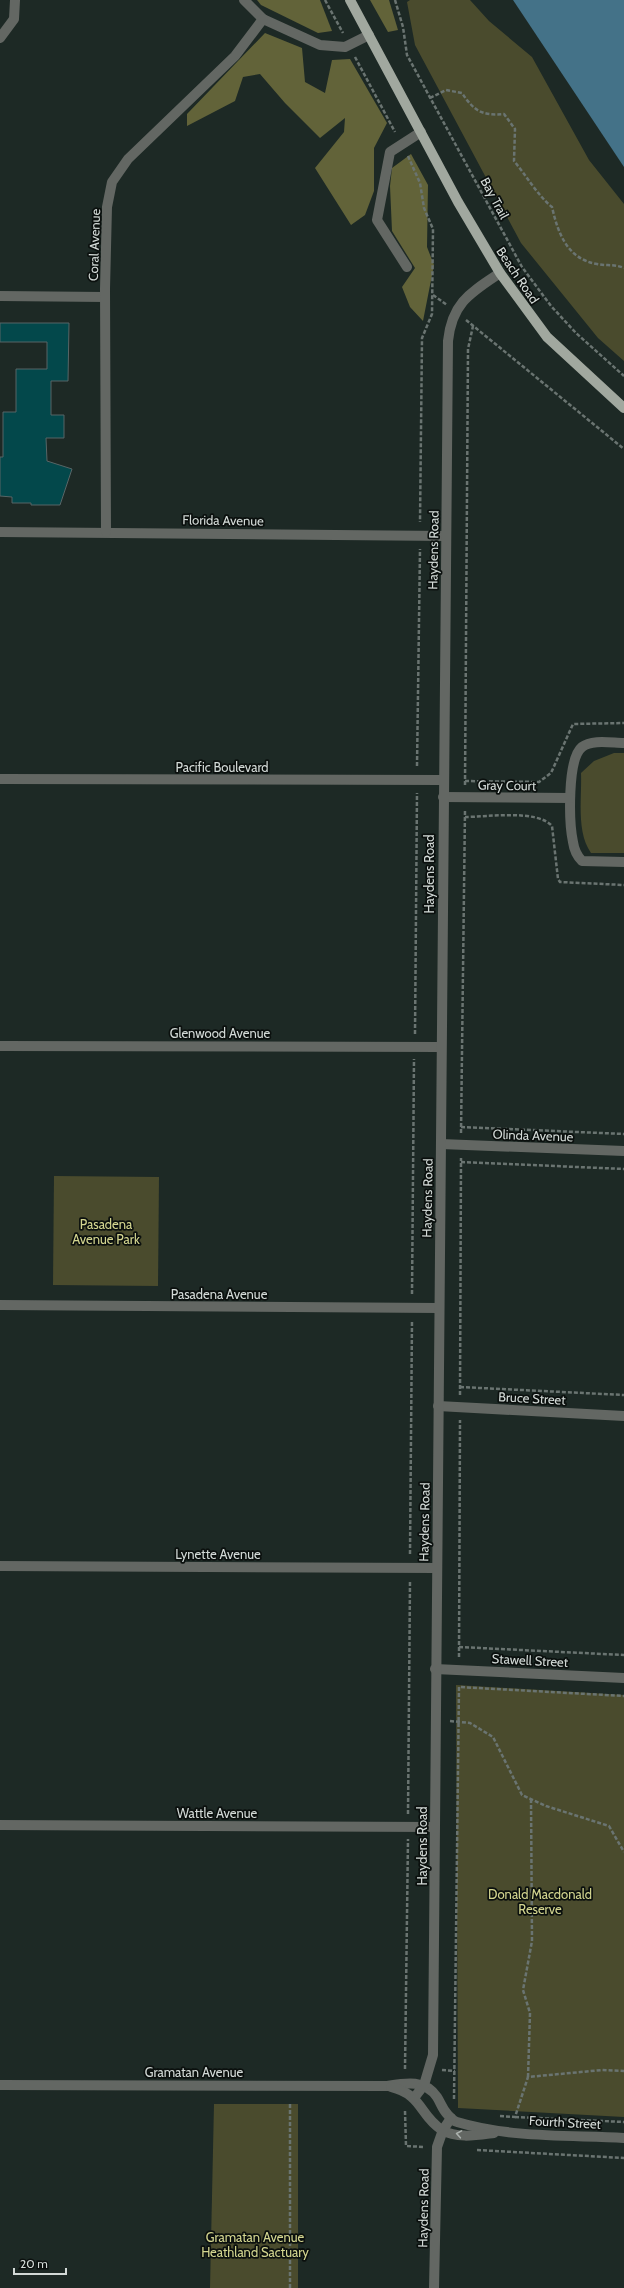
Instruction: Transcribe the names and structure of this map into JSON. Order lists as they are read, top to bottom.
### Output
{
  "streets": {
    "main road": ["Beach Road"],
    "street": [
      "Coral Avenue",
      "Florida Avenue",
      "Haydens Road",
      "Pacific Boulevard",
      "Gray Court",
      "Glenwood Avenue",
      "Olinda Avenue",
      "Pasadena Avenue",
      "Bruce Street",
      "Lynette Avenue",
      "Stawell Street",
      "Wattle Avenue",
      "Gramatan Avenue",
      "Fourth Street"
    ],
    "path": ["Bay Trail"]
  },
  "crossings": [
    ["Coral Avenue", "Florida Avenue"],
    ["Beach Road", "Haydens Road"],
    ["Florida Avenue", "Haydens Road"],
    ["Haydens Road", "Pacific Boulevard"],
    ["Haydens Road", "Gray Court"],
    ["Haydens Road", "Glenwood Avenue"],
    ["Haydens Road", "Olinda Avenue"],
    ["Haydens Road", "Pasadena Avenue"],
    ["Haydens Road", "Bruce Street"],
    ["Haydens Road", "Lynette Avenue"],
    ["Haydens Road", "Stawell Street"],
    ["Haydens Road", "Wattle Avenue"],
    ["Haydens Road", "Gramatan Avenue"],
    ["Haydens Road", "Fourth Street"]
  ],
  "parks": ["Pasadena Avenue Park", "Donald Macdonald Reserve", "Gramatan Avenue Heathland Sactuary"],
  "scale_bar": "20 m"
}
